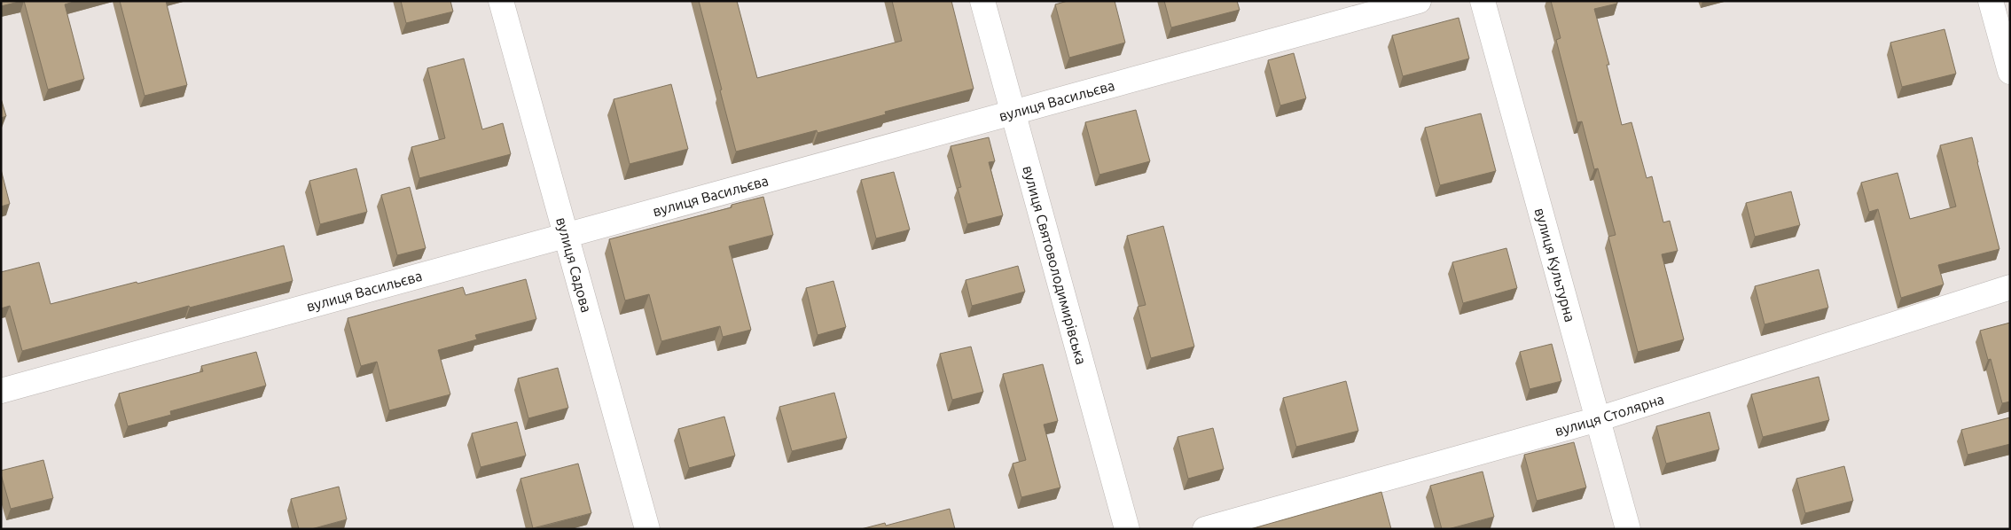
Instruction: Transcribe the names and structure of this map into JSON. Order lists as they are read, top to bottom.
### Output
{
  "streets": {
    "street": [
      "вулиця Васильєва",
      "вулиця Садова",
      "вулиця Святоволодимирівська",
      "вулиця Культурна",
      "вулиця Столярна"
    ]
  },
  "crossings": [
    ["вулиця Васильєва", "вулиця Садова"],
    ["вулиця Васильєва", "вулиця Святоволодимирівська"],
    ["вулиця Культурна", "вулиця Столярна"]
  ]
}
